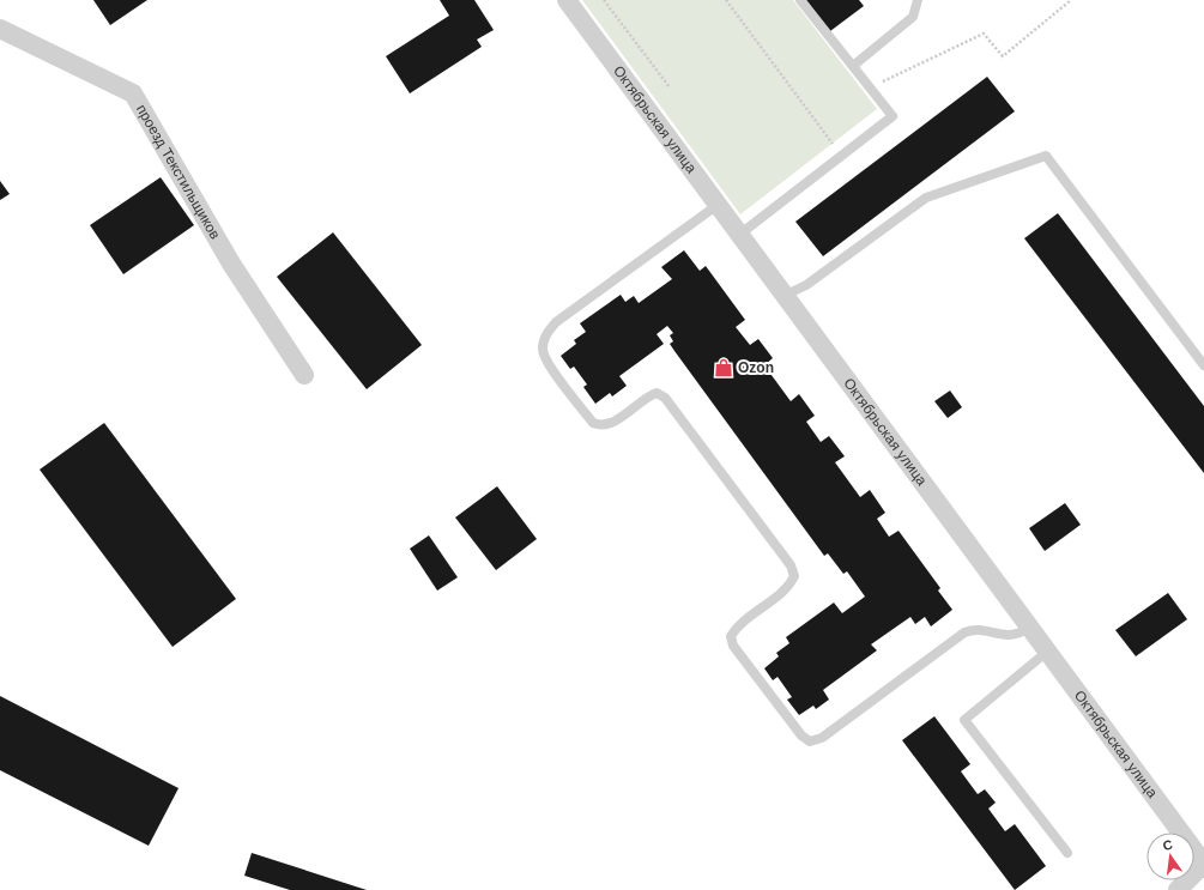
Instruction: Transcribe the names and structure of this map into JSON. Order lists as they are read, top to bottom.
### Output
{
  "streets": {
    "street": ["Октябрьская улица", "проезд Текстильщиков"]
  },
  "places": {
    "shop": ["Ozon"]
  },
  "north": "top"
}
